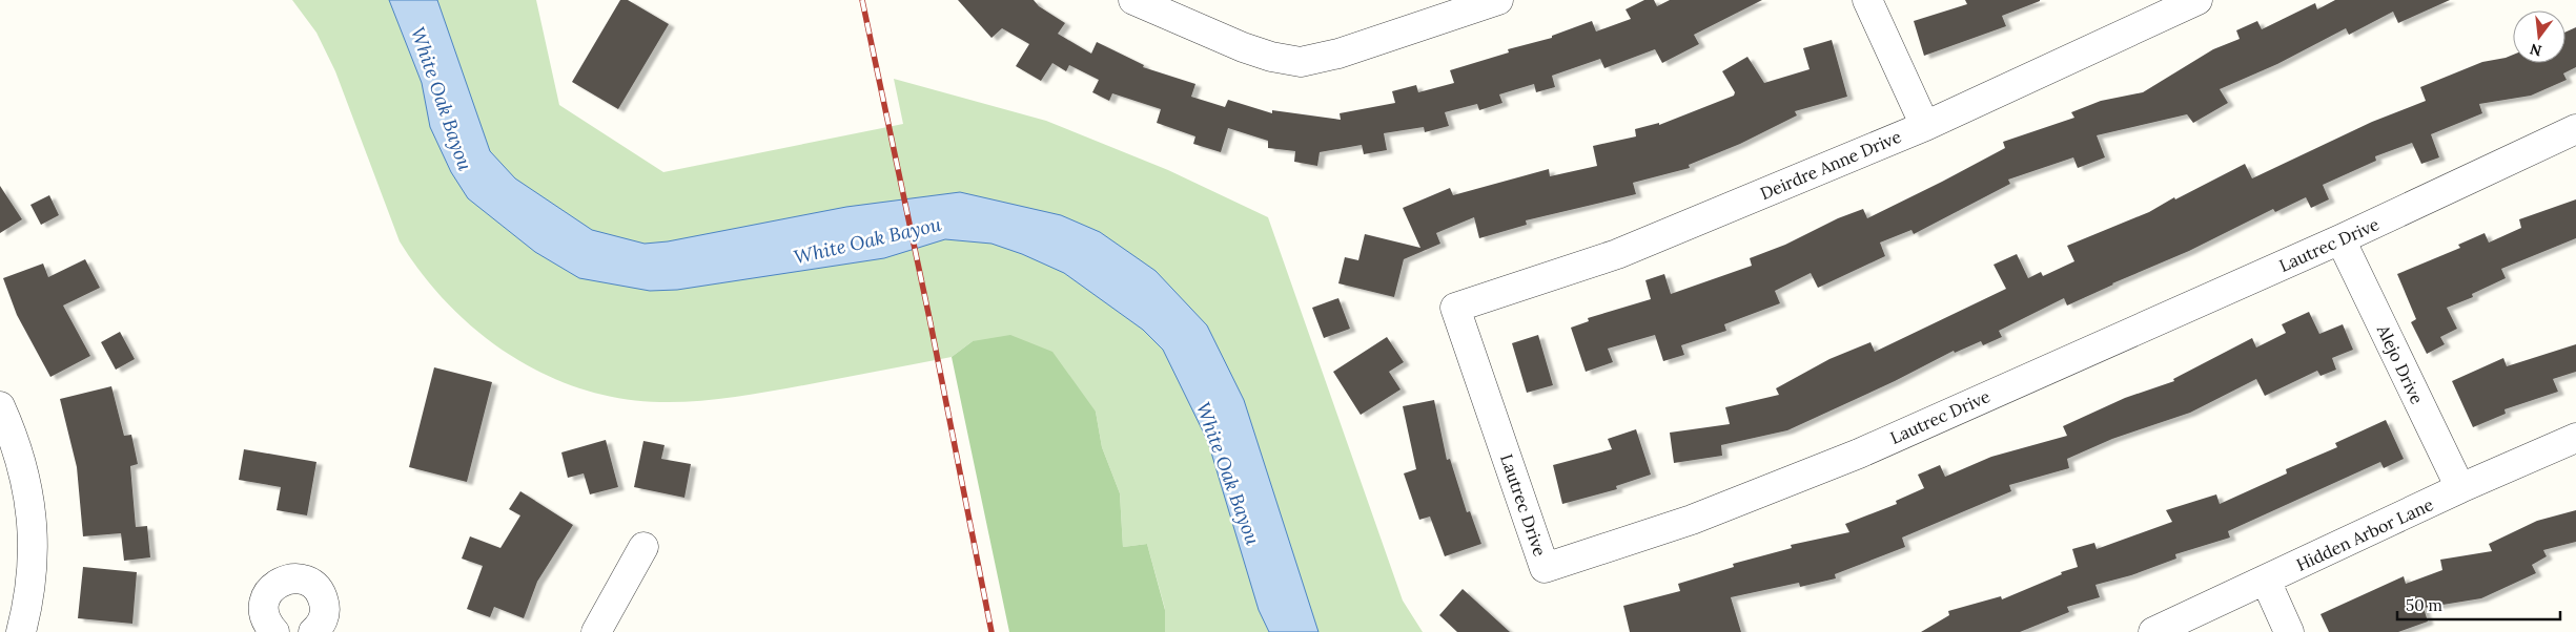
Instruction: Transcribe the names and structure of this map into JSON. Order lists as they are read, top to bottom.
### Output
{
  "streets": {
    "street": [
      "Deirdre Anne Drive",
      "Lautrec Drive",
      "Alejo Drive",
      "Hidden Arbor Lane"
    ]
  },
  "crossings": [
    ["Deirdre Anne Drive", "Lautrec Drive"],
    ["Lautrec Drive", "Alejo Drive"],
    ["Alejo Drive", "Hidden Arbor Lane"]
  ],
  "water": ["White Oak Bayou"],
  "scale_bar": "50 m",
  "north": "bottom"
}
